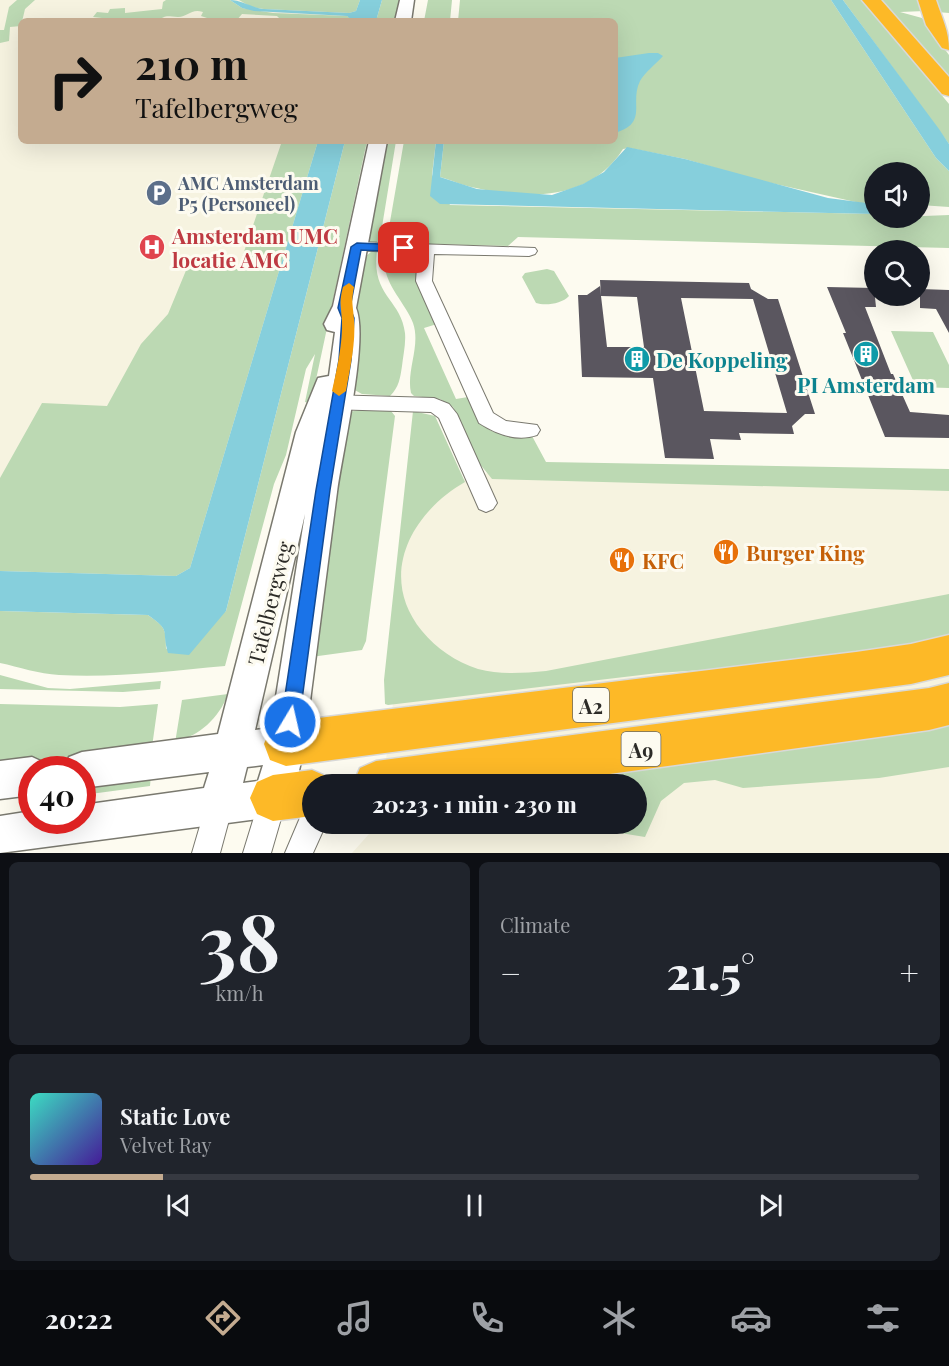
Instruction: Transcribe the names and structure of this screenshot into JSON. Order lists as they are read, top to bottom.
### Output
{
  "streets": {
    "highway": ["A2", "A9"],
    "street": ["Tafelbergweg"]
  },
  "crossings": [
    ["Tafelbergweg", "A2"]
  ],
  "places": {
    "parking": ["AMC Amsterdam P5 (Personeel)"],
    "hospital": ["Amsterdam UMC locatie AMC"],
    "building": ["PI Amsterdam", "De Koppeling"],
    "restaurant": ["Burger King", "KFC"]
  },
  "page": {
    "turn": ["210 m", "Tafelbergweg"],
    "limit": "40",
    "trip": "20:23 · 1 min · 230 m",
    "tile": [
      ["38", "km/h"],
      "Climate"
    ],
    "heat": ["−", "21.5°", "+"],
    "song": ["Static Love", "Velvet Ray"],
    "tabs": "20:22"
  }
}
